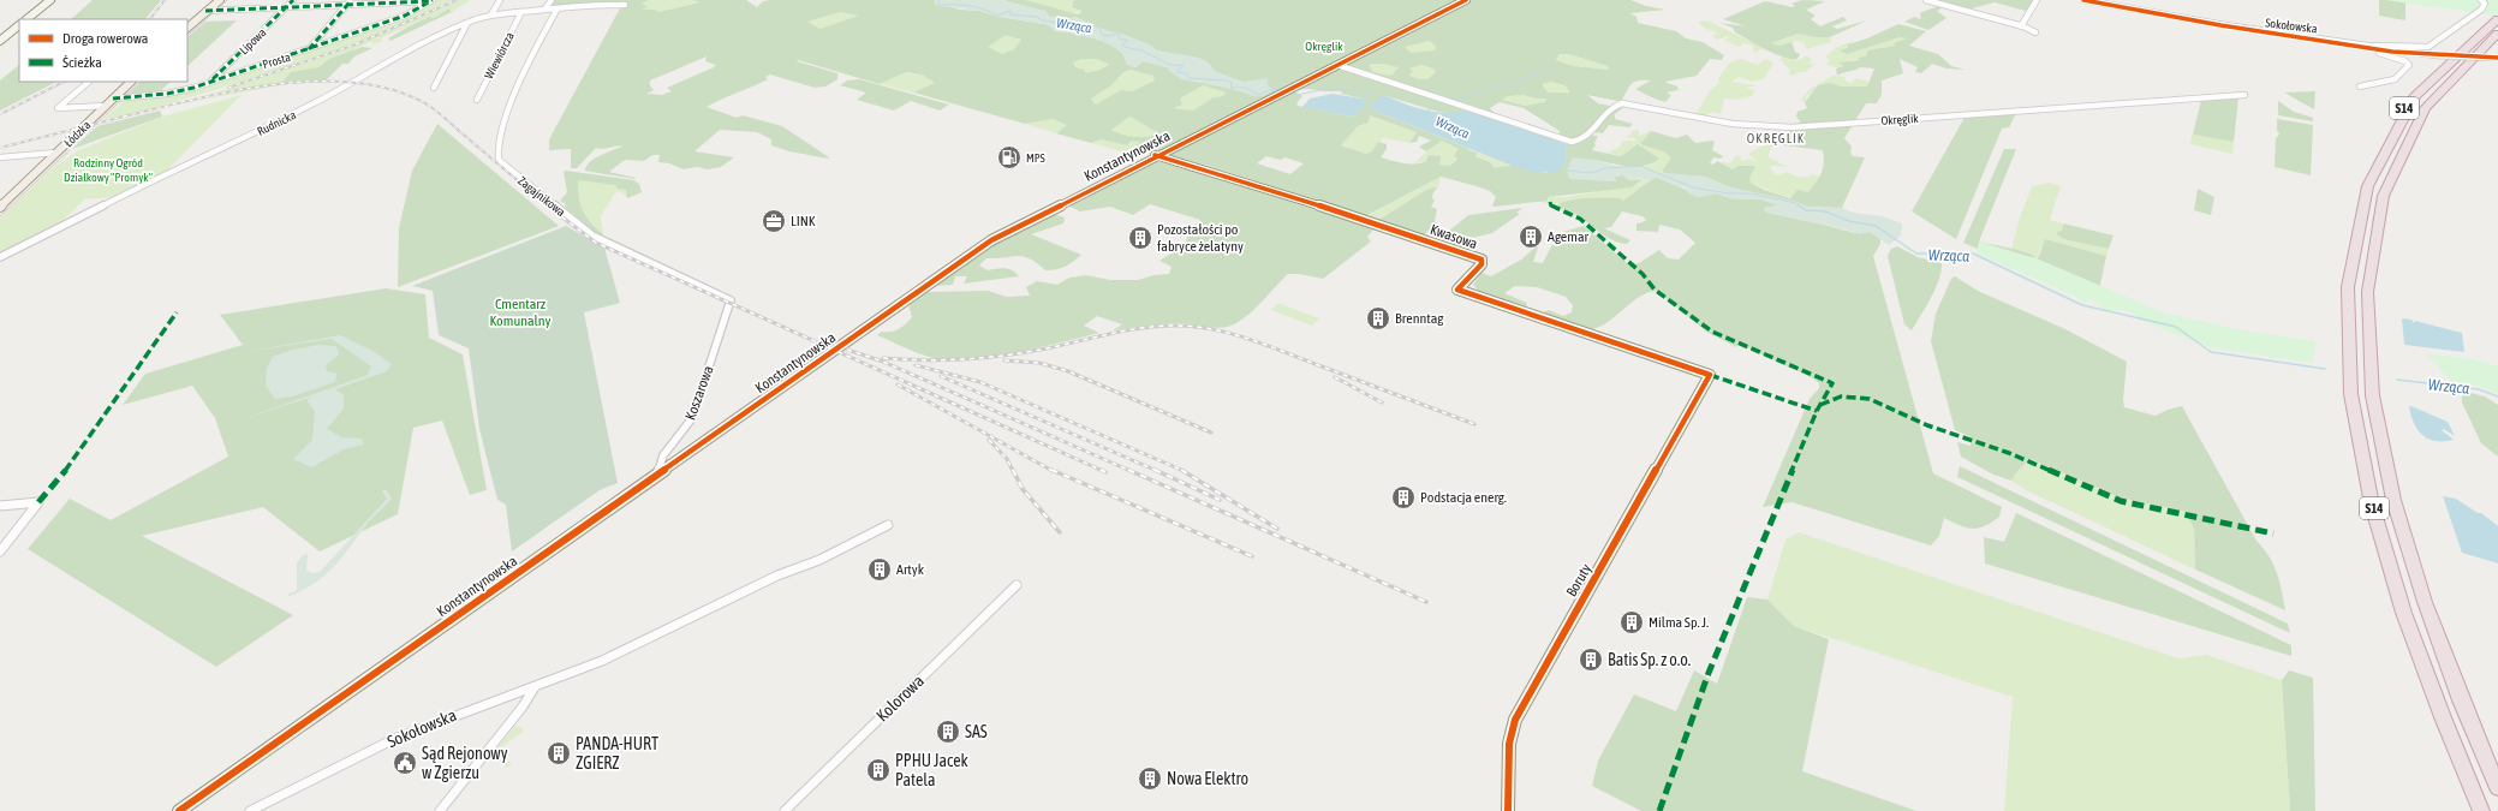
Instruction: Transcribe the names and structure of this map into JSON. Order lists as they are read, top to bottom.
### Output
{
  "streets": {
    "highway": ["S14"],
    "main road": [
      "Łódzka",
      "Konstantynowska",
      "Kwasowa",
      "Boruty"
    ],
    "street": [
      "Sokołowska",
      "Lipowa",
      "Wiewiórcza",
      "Prosta",
      "Okręglik",
      "Rudnicka",
      "Zagajnikowa",
      "Koszarowa",
      "Kolorowa"
    ]
  },
  "crossings": [
    ["Lipowa", "Prosta"],
    ["Wiewiórcza", "Rudnicka"],
    ["Prosta", "Łódzka"],
    ["Okręglik", "Konstantynowska"],
    ["Rudnicka", "Zagajnikowa"],
    ["Konstantynowska", "Kwasowa"],
    ["Konstantynowska", "Koszarowa"],
    ["Zagajnikowa", "Koszarowa"],
    ["Kwasowa", "Boruty"]
  ],
  "districts": ["OKRĘGLIK"],
  "water": ["Wrząca"],
  "parks": ["Okręglik", "Rodzinny Ogród Działkowy \"Promyk\"", "Cmentarz Komunalny"],
  "places": {
    "fuel station": ["MPS"],
    "office": ["LINK"],
    "building": [
      "Agemar",
      "Pozostałości po fabryce żelatyny",
      "Brenntag",
      "Podstacja energ.",
      "Artyk",
      "Milma Sp. J.",
      "Batis Sp. z o.o.",
      "SAS",
      "PANDA-HURT ZGIERZ",
      "PPHU Jacek Patela",
      "Nowa Elektro"
    ],
    "public building": ["Sąd Rejonowy w Zgierzu"]
  },
  "legend": ["Droga rowerowa", "Ścieżka"]
}
